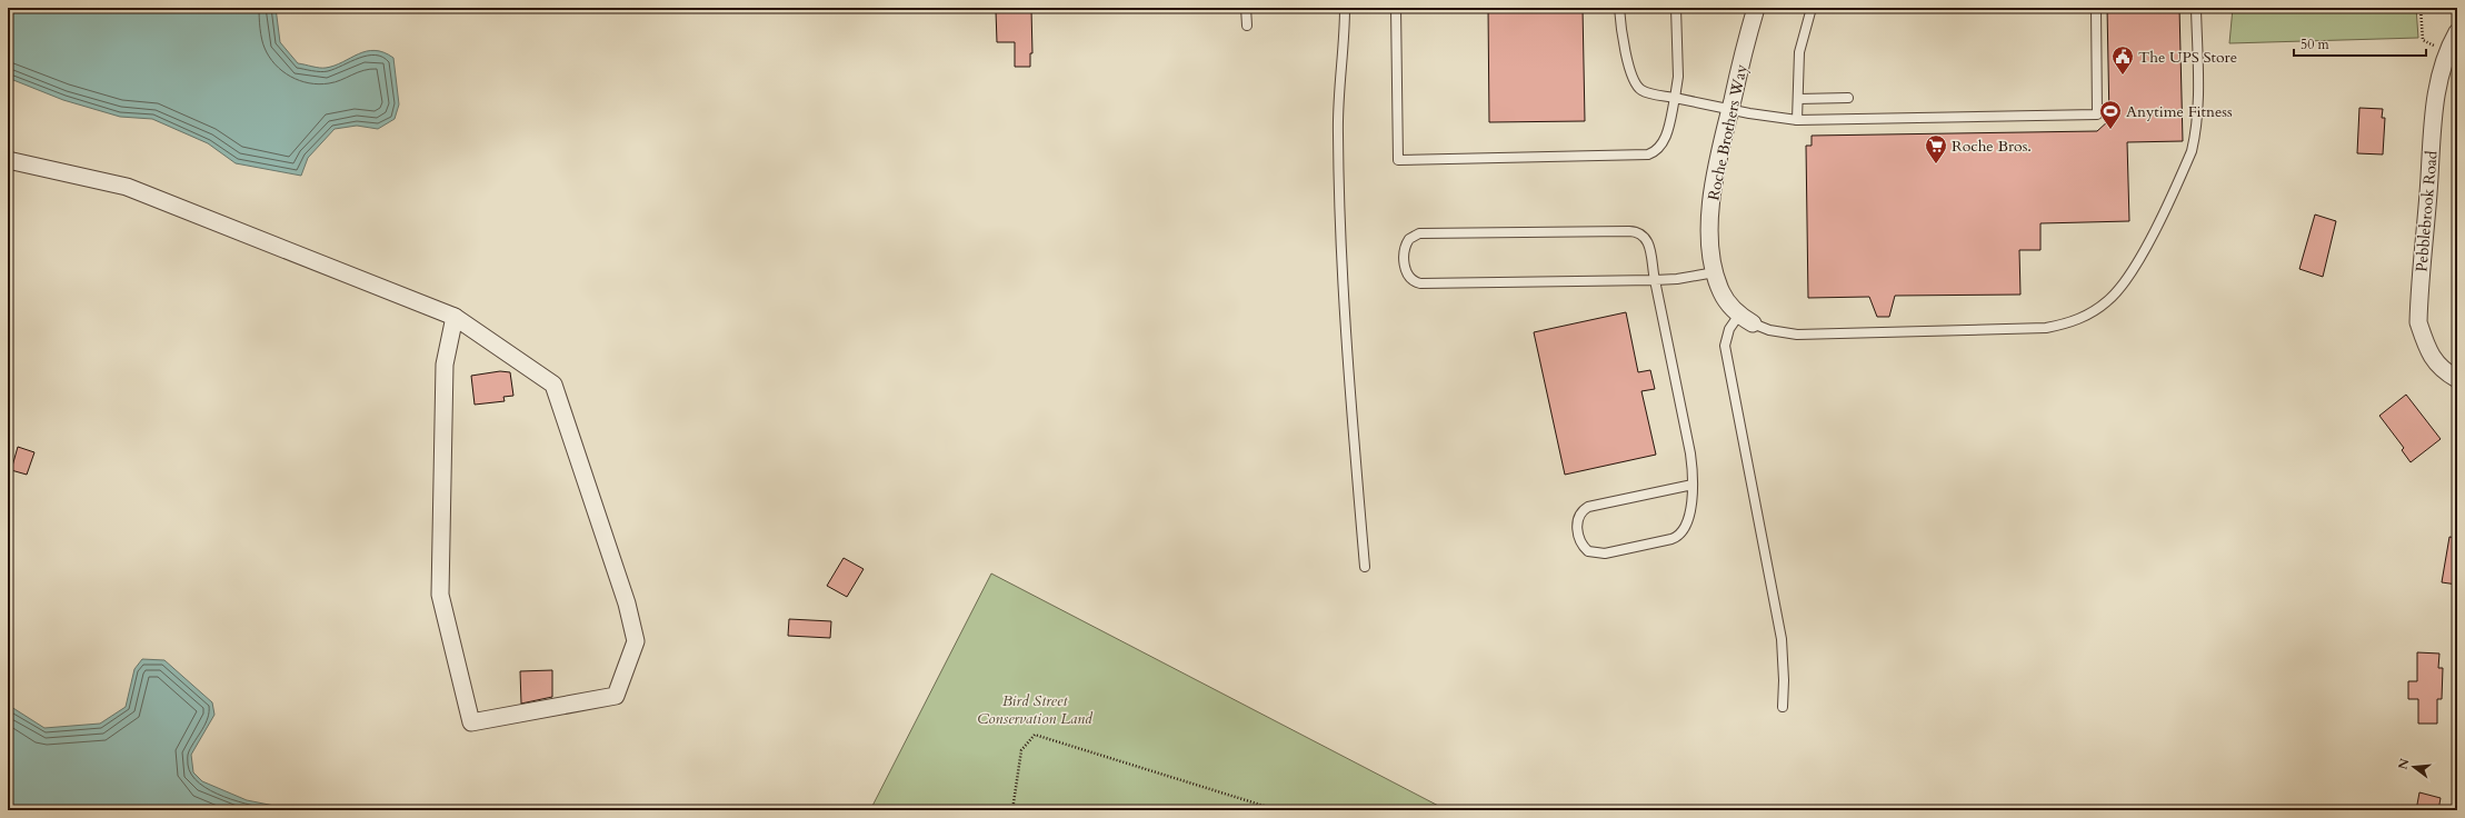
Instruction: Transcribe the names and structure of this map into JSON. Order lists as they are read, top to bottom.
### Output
{
  "streets": {
    "street": ["Roche Brothers Way", "Pebblebrook Road"]
  },
  "parks": ["Bird Street Conservation Land"],
  "places": {
    "public building": ["The UPS Store"],
    "sports": ["Anytime Fitness"],
    "supermarket": ["Roche Bros."]
  },
  "scale_bar": "50 m",
  "north": "left"
}
